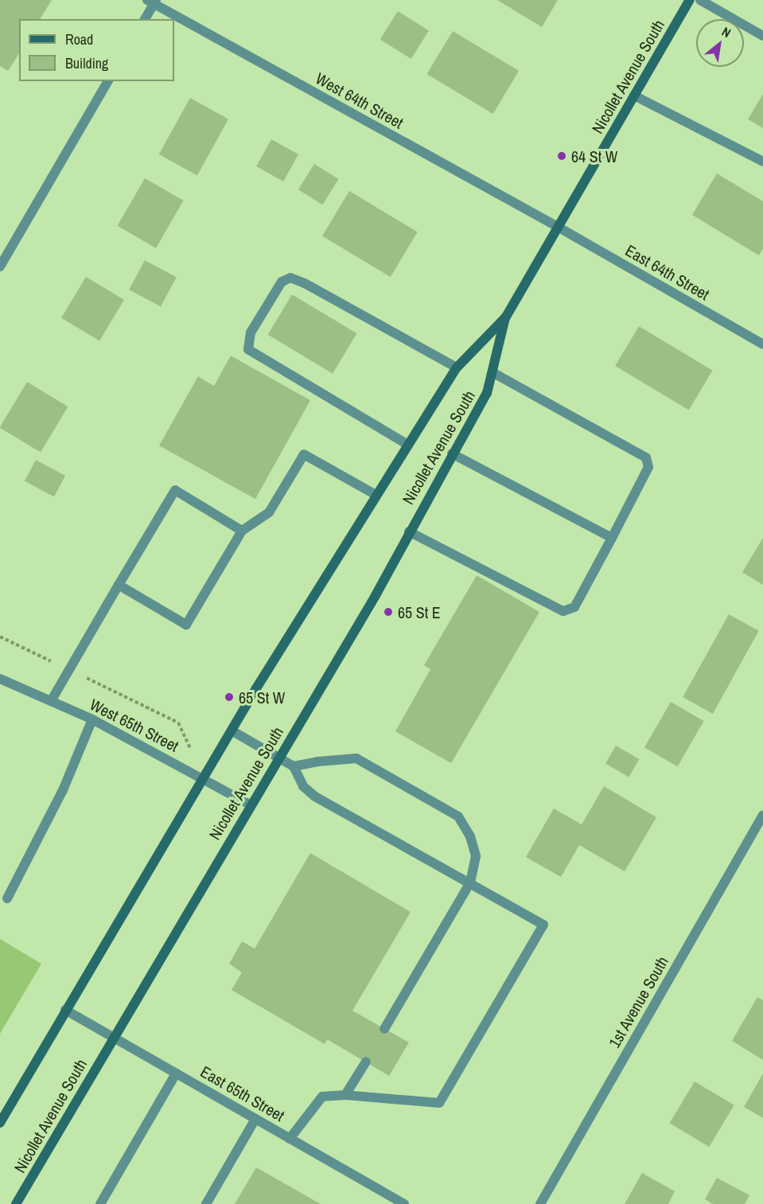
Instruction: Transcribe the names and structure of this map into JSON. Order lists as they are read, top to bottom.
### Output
{
  "streets": {
    "main road": ["Nicollet Avenue South"],
    "street": [
      "West 64th Street",
      "East 64th Street",
      "West 65th Street",
      "1st Avenue South",
      "East 65th Street"
    ]
  },
  "crossings": [
    ["Nicollet Avenue South", "West 64th Street"],
    ["Nicollet Avenue South", "East 64th Street"],
    ["Nicollet Avenue South", "West 65th Street"],
    ["Nicollet Avenue South", "East 65th Street"],
    ["West 64th Street", "East 64th Street"]
  ],
  "places": ["64 St W", "65 St E", "65 St W"],
  "legend": ["Road", "Building"],
  "north": "top right"
}
